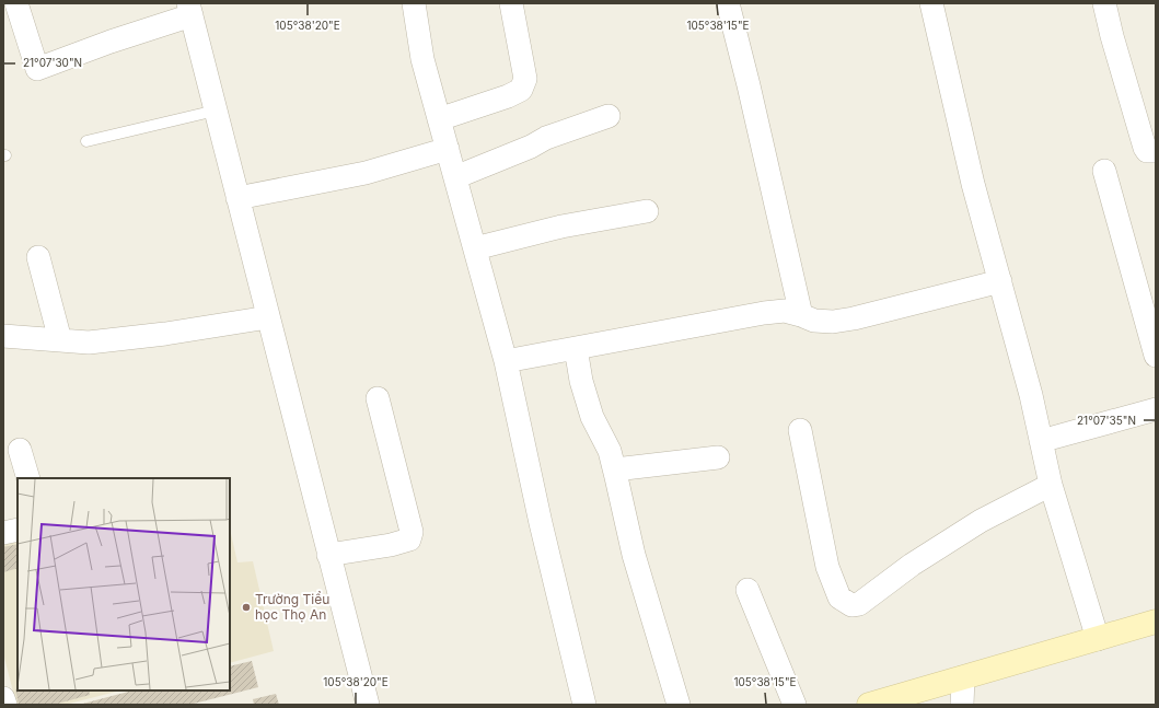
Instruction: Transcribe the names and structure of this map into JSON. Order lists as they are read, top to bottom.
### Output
{
  "places": ["Trường Tiểu học Thọ An"],
  "coordinates": [
    "105°38'20\"E",
    "105°38'15\"E",
    "21°07'30\"N",
    "21°07'35\"N"
  ]
}
